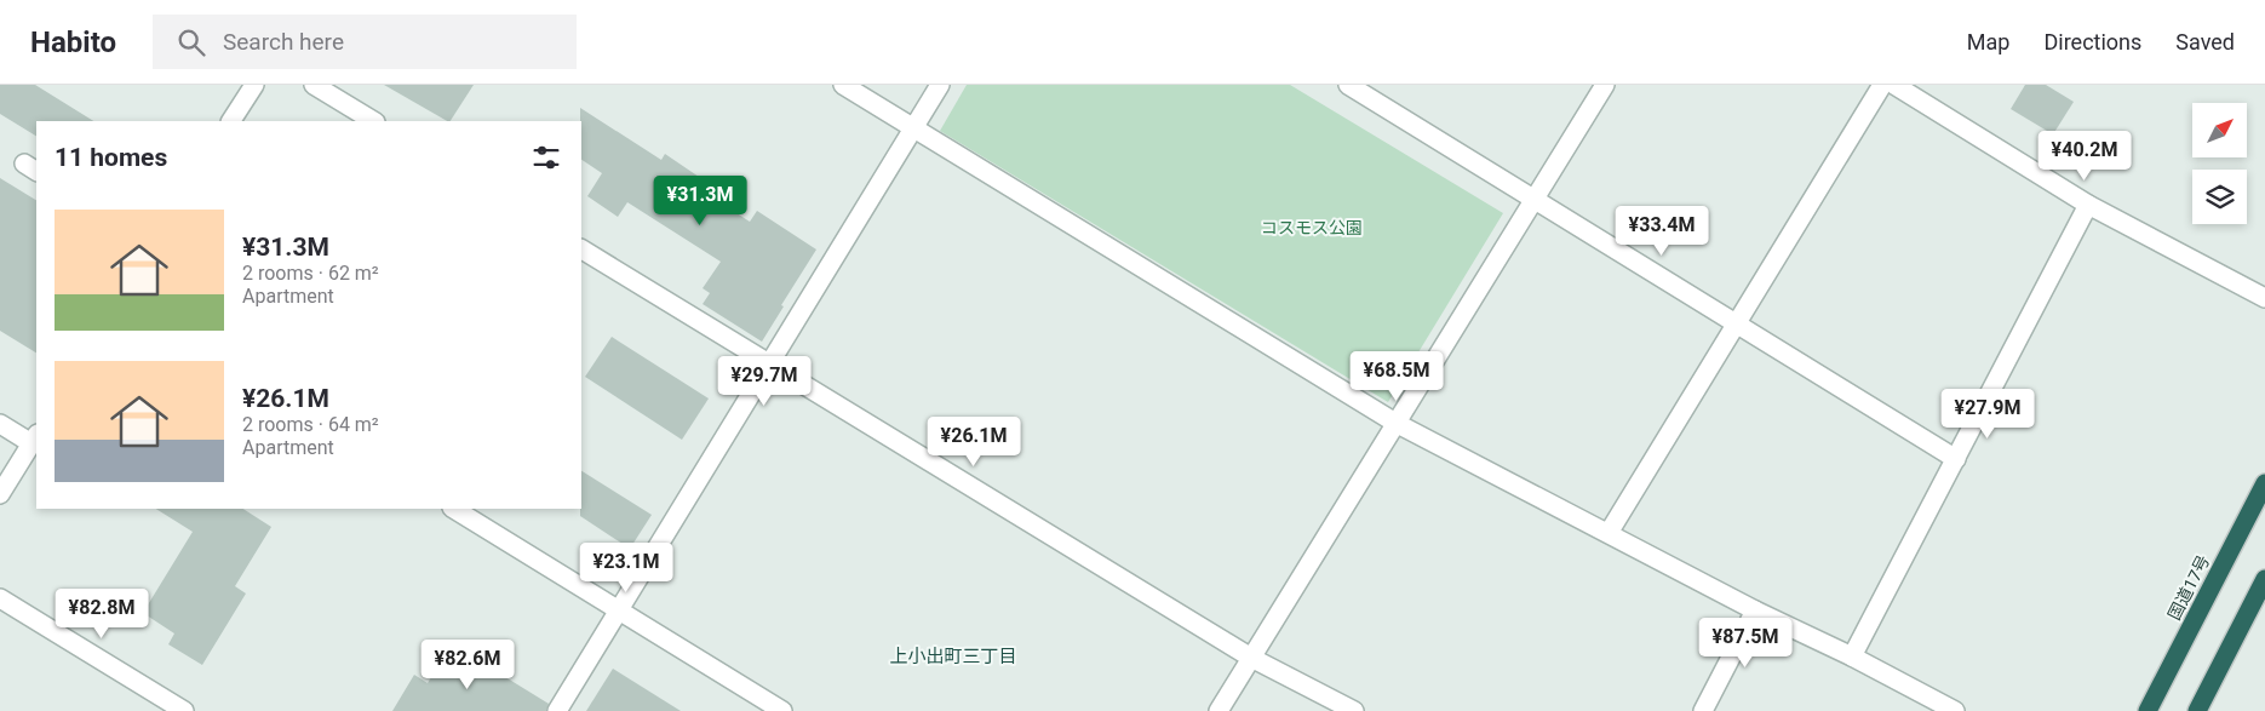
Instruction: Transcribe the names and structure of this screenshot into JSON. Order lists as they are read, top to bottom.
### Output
{
  "streets": {
    "highway": ["国道17号"]
  },
  "districts": ["上小出町三丁目"],
  "parks": ["コスモス公園"],
  "north": "top right",
  "page": {
    "header": "Habito",
    "search": "Search here",
    "nav": ["Map", "Directions", "Saved"],
    "heading": "11 homes",
    "price": [
      "¥40.2M",
      "¥31.3M",
      "¥33.4M",
      "¥68.5M",
      "¥29.7M",
      "¥27.9M",
      "¥26.1M",
      "¥23.1M",
      "¥82.8M",
      "¥87.5M",
      "¥82.6M"
    ],
    "list": [
      {
        "name": "¥31.3M",
        "note": "2 rooms · 62 m² · Apartment"
      },
      {
        "name": "¥26.1M",
        "note": "2 rooms · 64 m² · Apartment"
      }
    ]
  }
}
